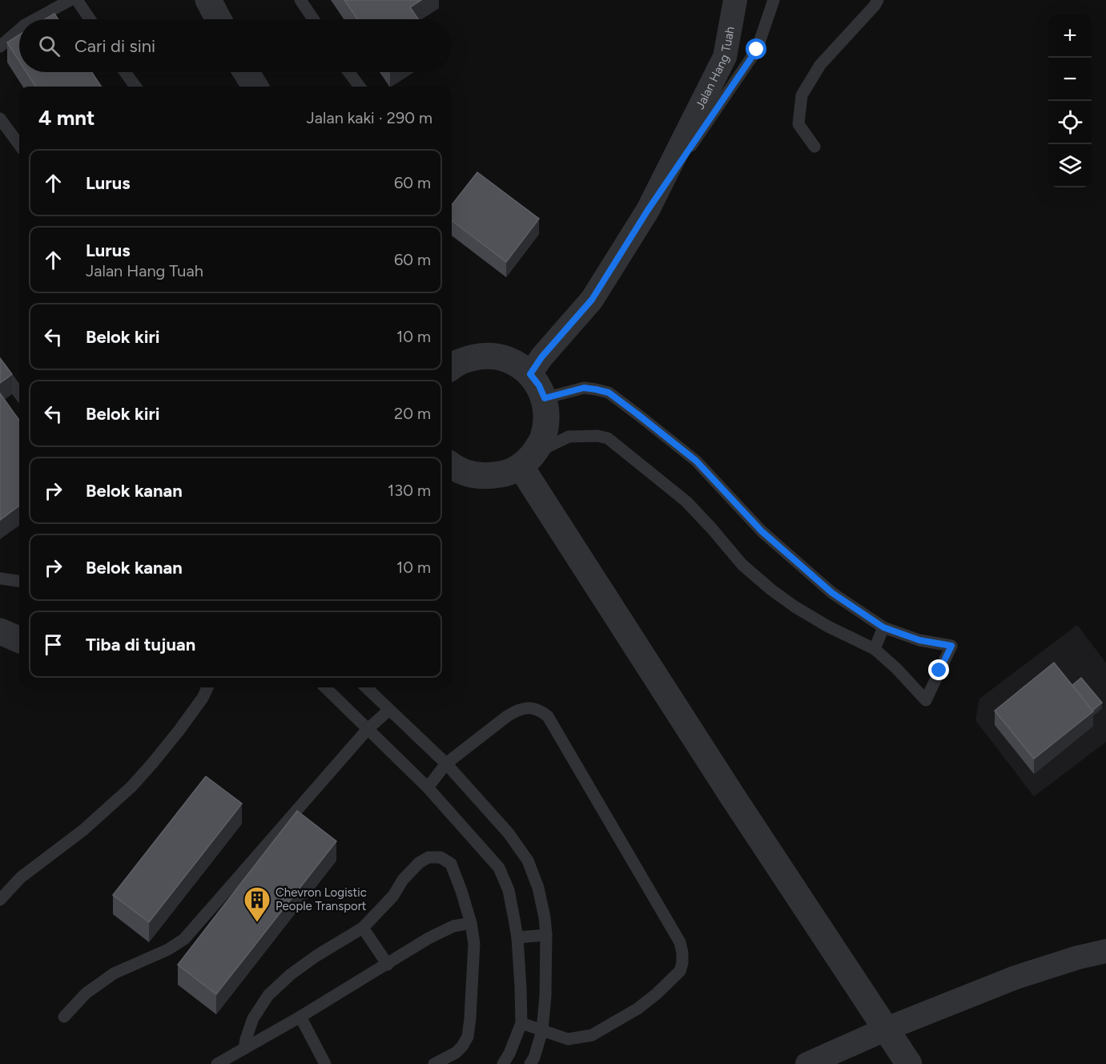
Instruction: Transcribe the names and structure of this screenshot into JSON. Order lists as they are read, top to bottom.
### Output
{
  "streets": {
    "street": ["Jalan Hang Tuah"]
  },
  "places": {
    "building": ["Chevron Logistic People Transport"]
  },
  "page": {
    "map_buttons": ["+", "−"],
    "search": "Cari di sini",
    "heading": ["4 mnt", "Jalan kaki · 290 m"],
    "list": [
      ["Lurus", "60 m"],
      ["Lurus", "Jalan Hang Tuah", "60 m"],
      ["Belok kiri", "10 m"],
      ["Belok kiri", "20 m"],
      ["Belok kanan", "130 m"],
      ["Belok kanan", "10 m"],
      "Tiba di tujuan"
    ]
  }
}
